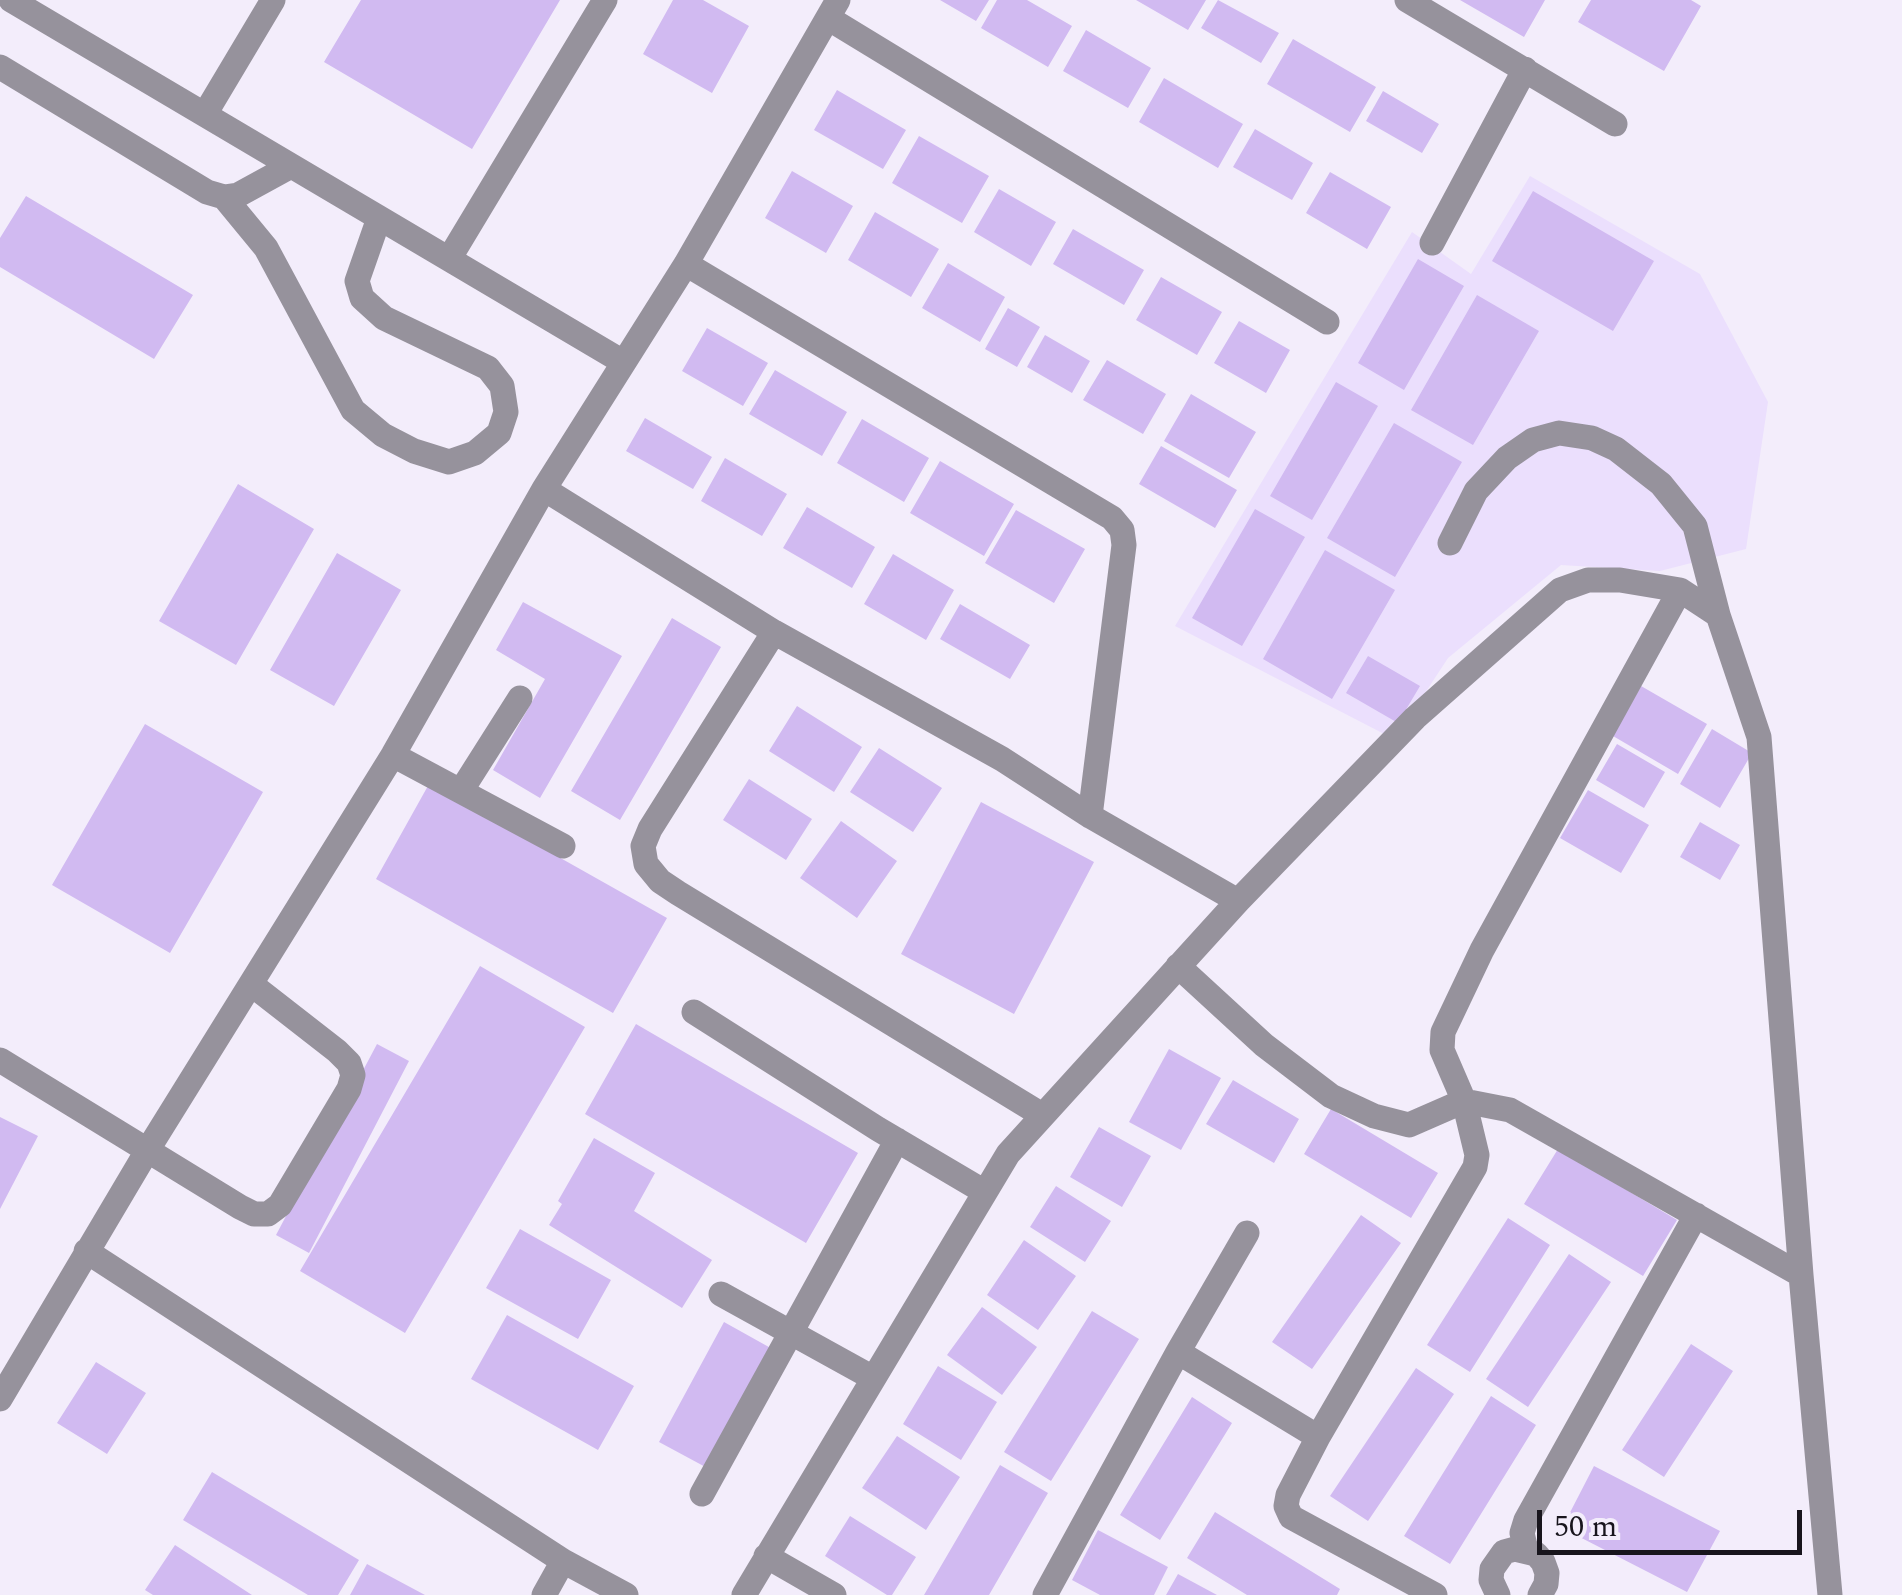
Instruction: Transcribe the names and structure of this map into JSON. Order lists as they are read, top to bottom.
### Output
{
  "scale_bar": "50 m"
}
